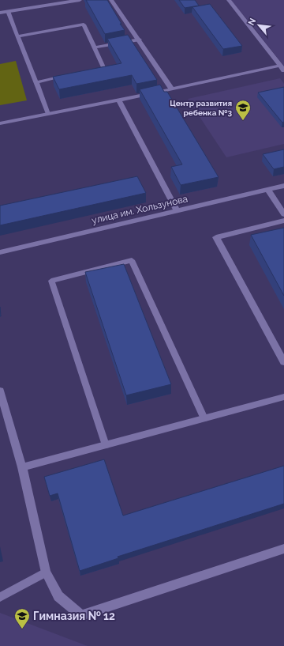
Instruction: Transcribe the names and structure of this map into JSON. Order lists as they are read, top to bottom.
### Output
{
  "streets": {
    "street": ["улица им. Хользунова"]
  },
  "places": {
    "school or university": ["Центр развития ребенка №3", "Гимназия № 12"]
  },
  "north": "top left"
}
